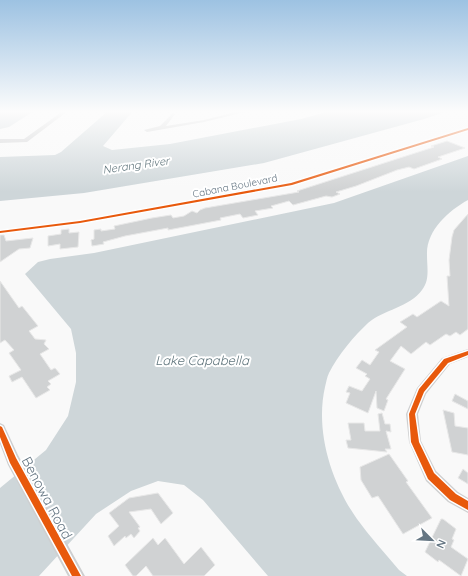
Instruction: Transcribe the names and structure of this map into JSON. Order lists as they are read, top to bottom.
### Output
{
  "streets": {
    "street": ["Cabana Boulevard", "Benowa Road"]
  },
  "water": ["Nerang River", "Lake Capabella"],
  "north": "bottom right"
}
